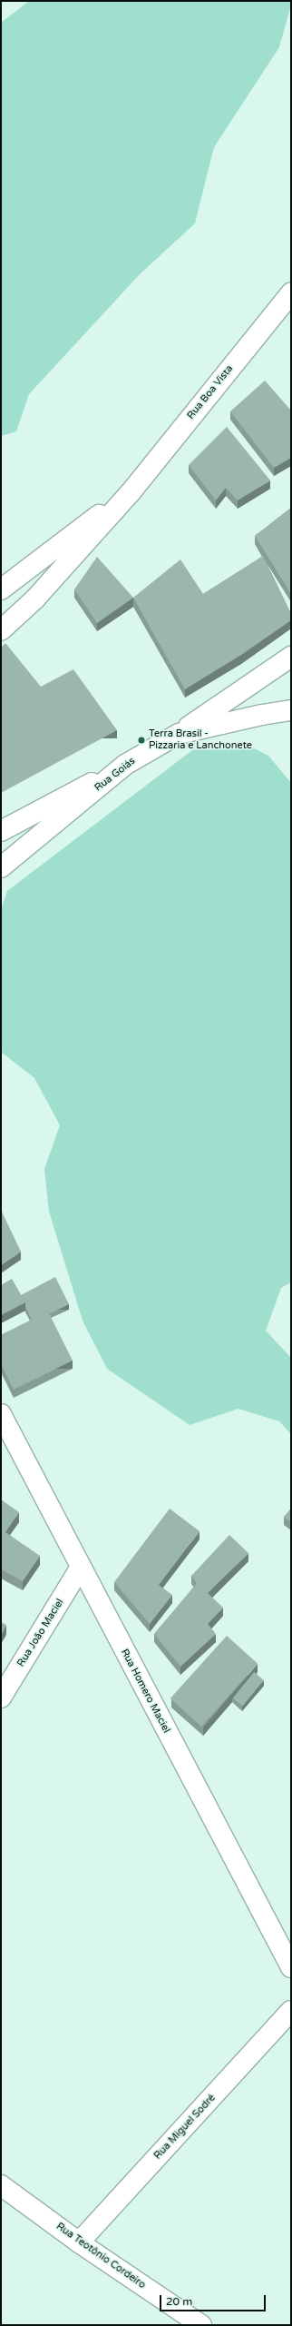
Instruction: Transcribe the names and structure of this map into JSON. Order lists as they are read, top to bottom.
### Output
{
  "streets": {
    "street": [
      "Rua Boa Vista",
      "Rua Goiás",
      "Rua João Maciel",
      "Rua Homero Maciel",
      "Rua Miguel Sodré",
      "Rua Teotônio Cordeiro"
    ]
  },
  "crossings": [
    ["Rua João Maciel", "Rua Homero Maciel"],
    ["Rua Miguel Sodré", "Rua Teotônio Cordeiro"]
  ],
  "places": ["Terra Brasil - Pizzaria e Lanchonete"],
  "scale_bar": "20 m"
}
